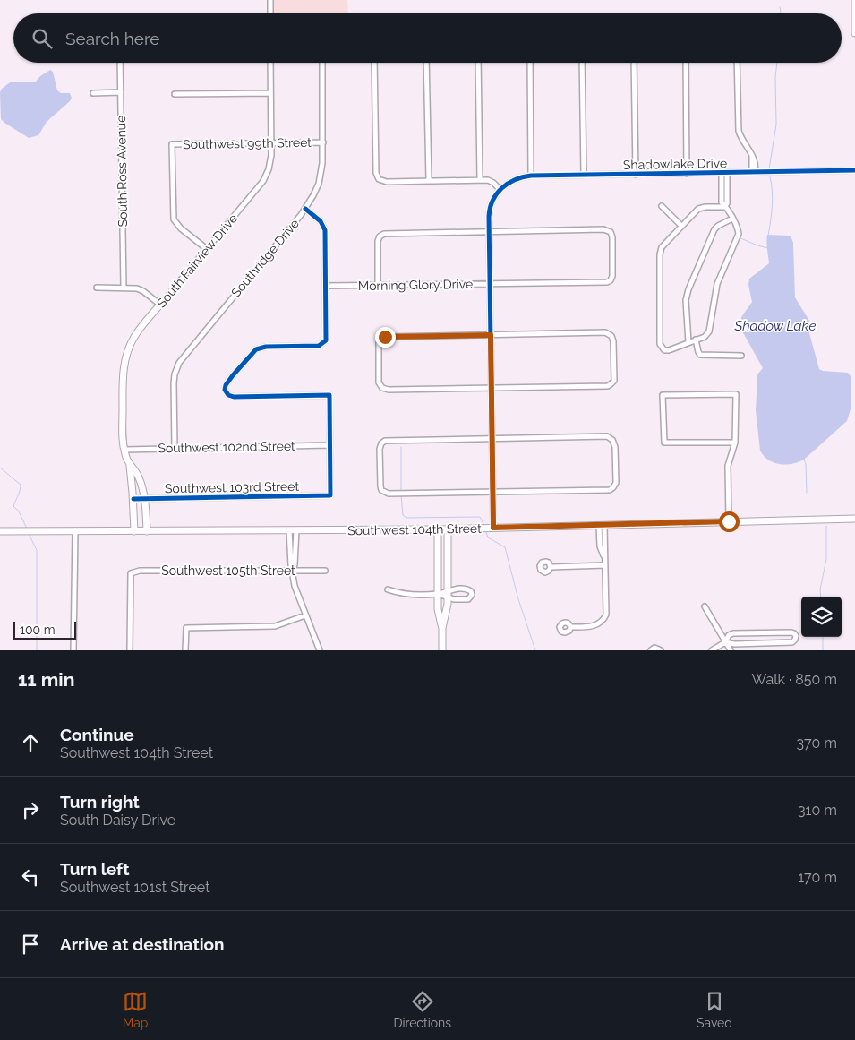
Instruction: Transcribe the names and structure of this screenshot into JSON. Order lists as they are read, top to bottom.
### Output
{
  "streets": {
    "main road": ["South Fairview Drive", "Southwest 104th Street"],
    "street": [
      "Southwest 99th Street",
      "Shadowlake Drive",
      "South Ross Avenue",
      "Southridge Drive",
      "Morning Glory Drive",
      "Southwest 102nd Street",
      "Southwest 103rd Street",
      "Southwest 105th Street"
    ]
  },
  "crossings": [
    ["Southwest 99th Street", "Southridge Drive"],
    ["Southwest 99th Street", "South Fairview Drive"],
    ["Southridge Drive", "Southwest 102nd Street"],
    ["South Fairview Drive", "Southwest 102nd Street"],
    ["South Fairview Drive", "Southwest 103rd Street"],
    ["South Fairview Drive", "Southwest 104th Street"],
    ["Southwest 102nd Street", "Southwest 103rd Street"]
  ],
  "water": ["Shadow Lake"],
  "scale_bar": "100 m",
  "page": {
    "search": "Search here",
    "scale": "100 m",
    "heading": ["11 min", "Walk · 850 m"],
    "list": [
      ["Continue", "Southwest 104th Street", "370 m"],
      ["Turn right", "South Daisy Drive", "310 m"],
      ["Turn left", "Southwest 101st Street", "170 m"],
      "Arrive at destination"
    ],
    "nav": ["Map", "Directions", "Saved"]
  }
}
